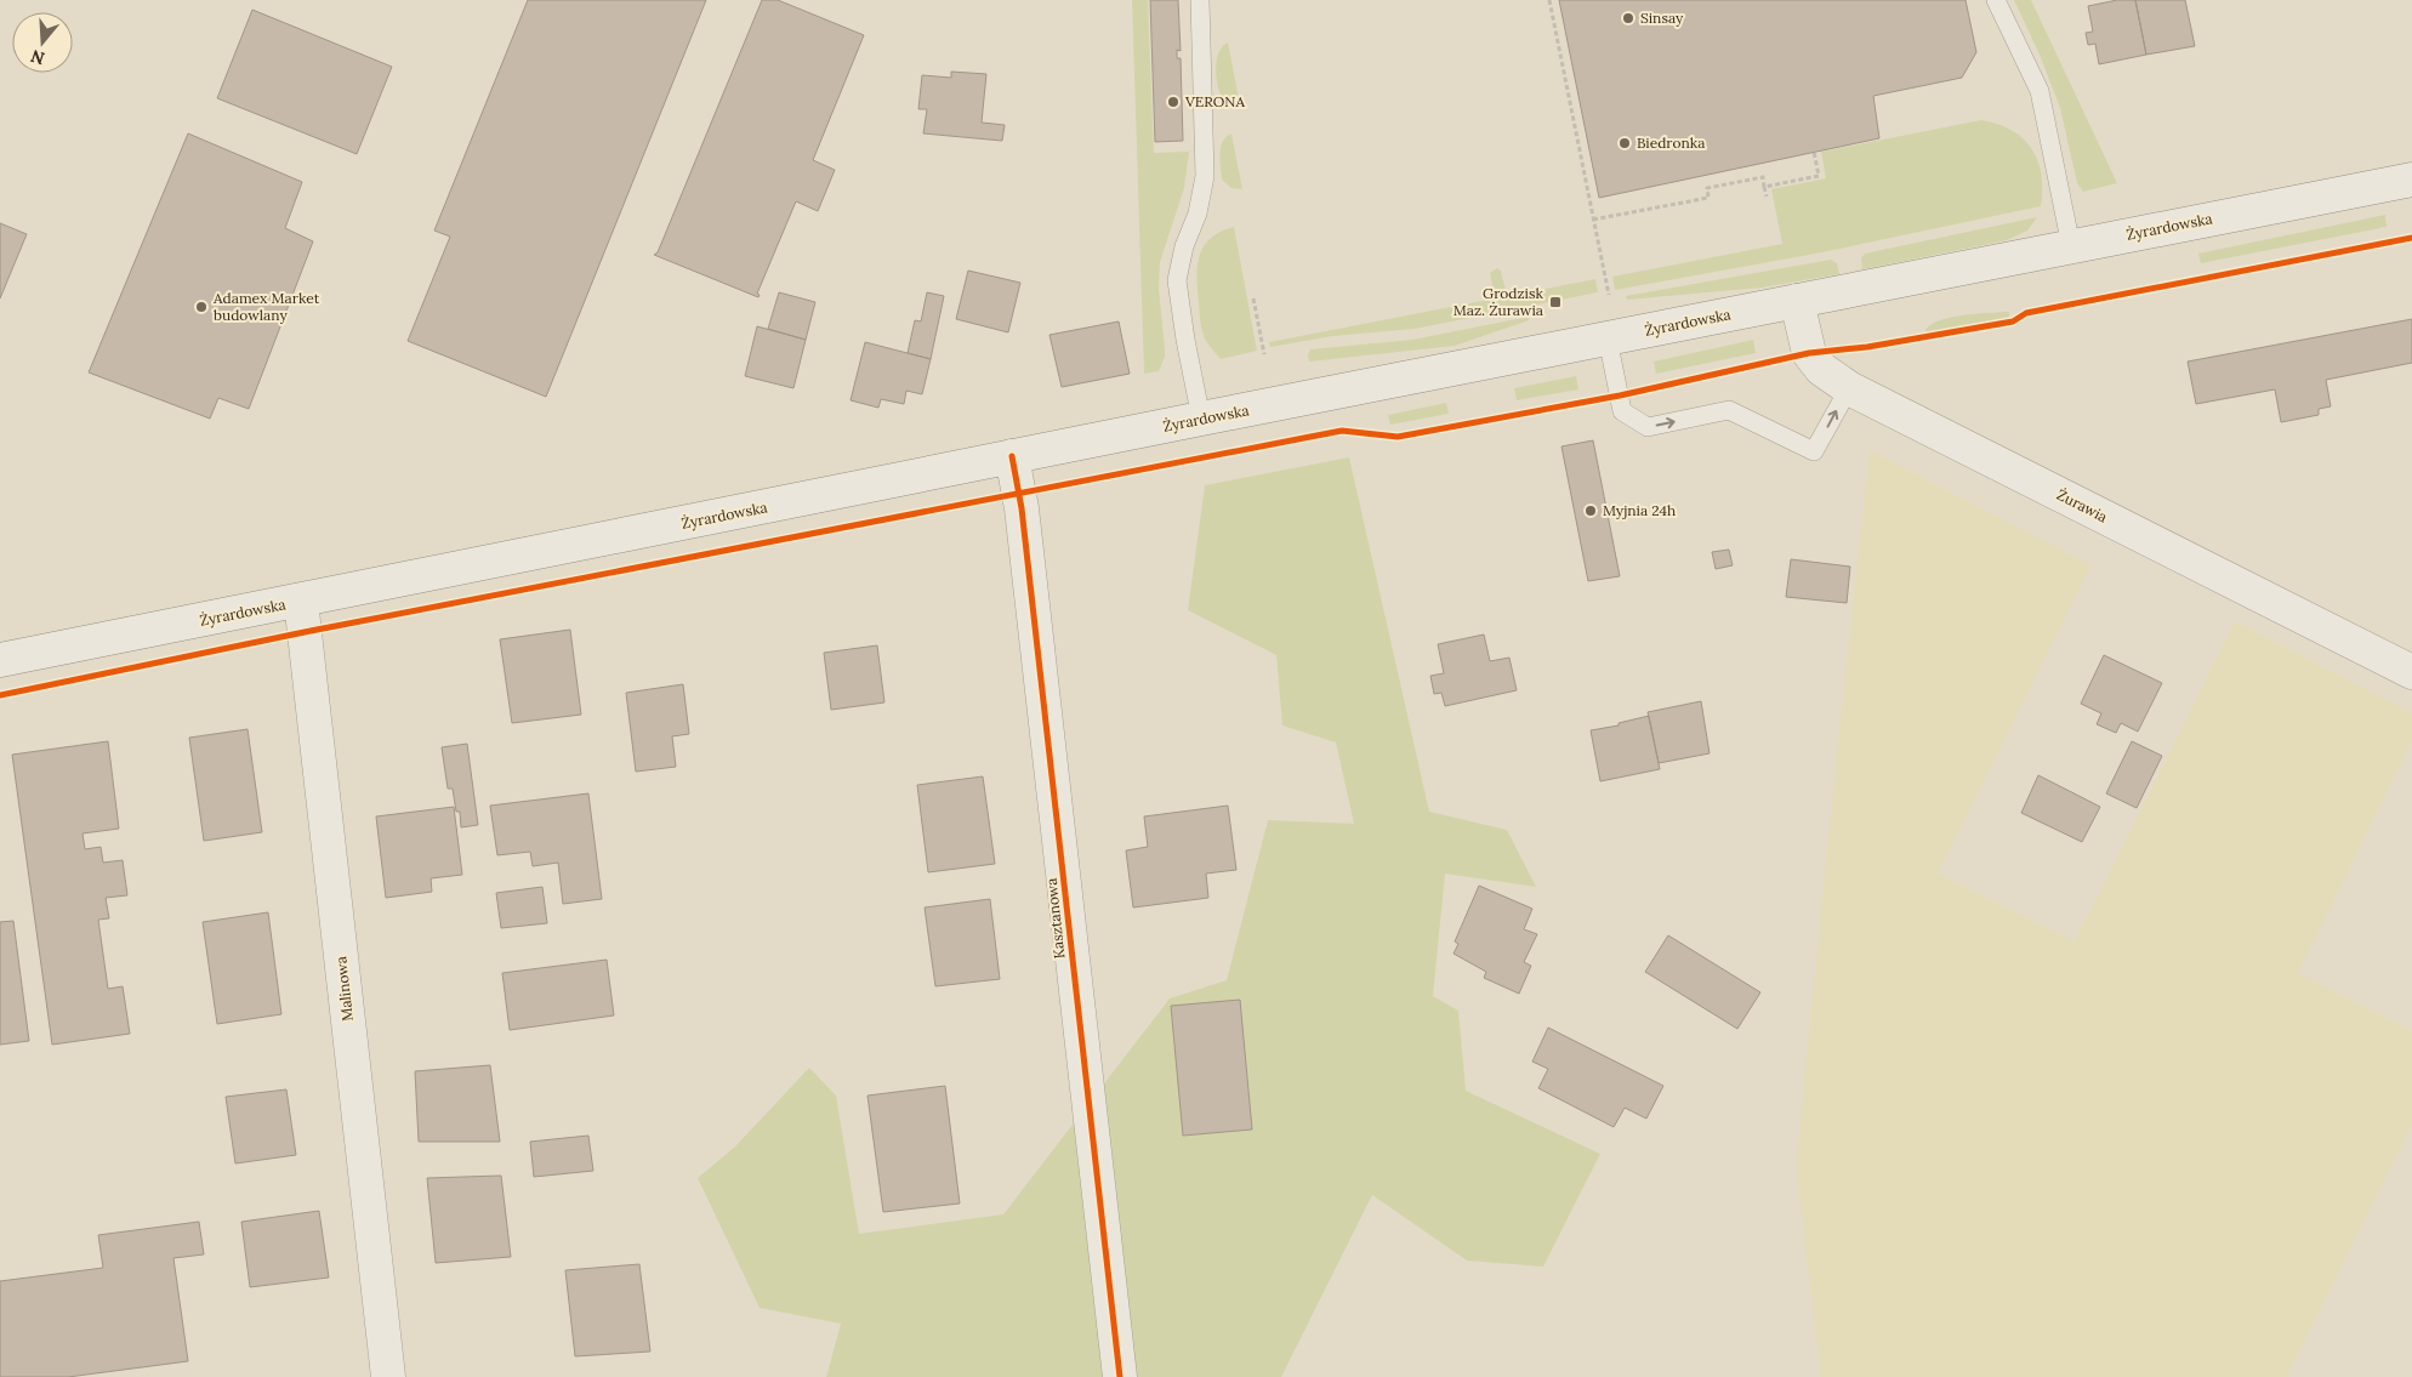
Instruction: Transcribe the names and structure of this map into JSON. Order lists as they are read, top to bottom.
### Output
{
  "streets": {
    "main road": [
      "Żyrardowska",
      "Żurawia",
      "Kasztanowa",
      "Malinowa"
    ]
  },
  "crossings": [
    ["Żyrardowska", "Żurawia"],
    ["Żyrardowska", "Kasztanowa"],
    ["Żyrardowska", "Malinowa"]
  ],
  "places": {
    "other": [
      "Sinsay",
      "VERONA",
      "Biedronka",
      "Adamex Market budowlany",
      "Myjnia 24h"
    ],
    "transit": ["Grodzisk Maz. Żurawia"]
  },
  "north": "bottom"
}
